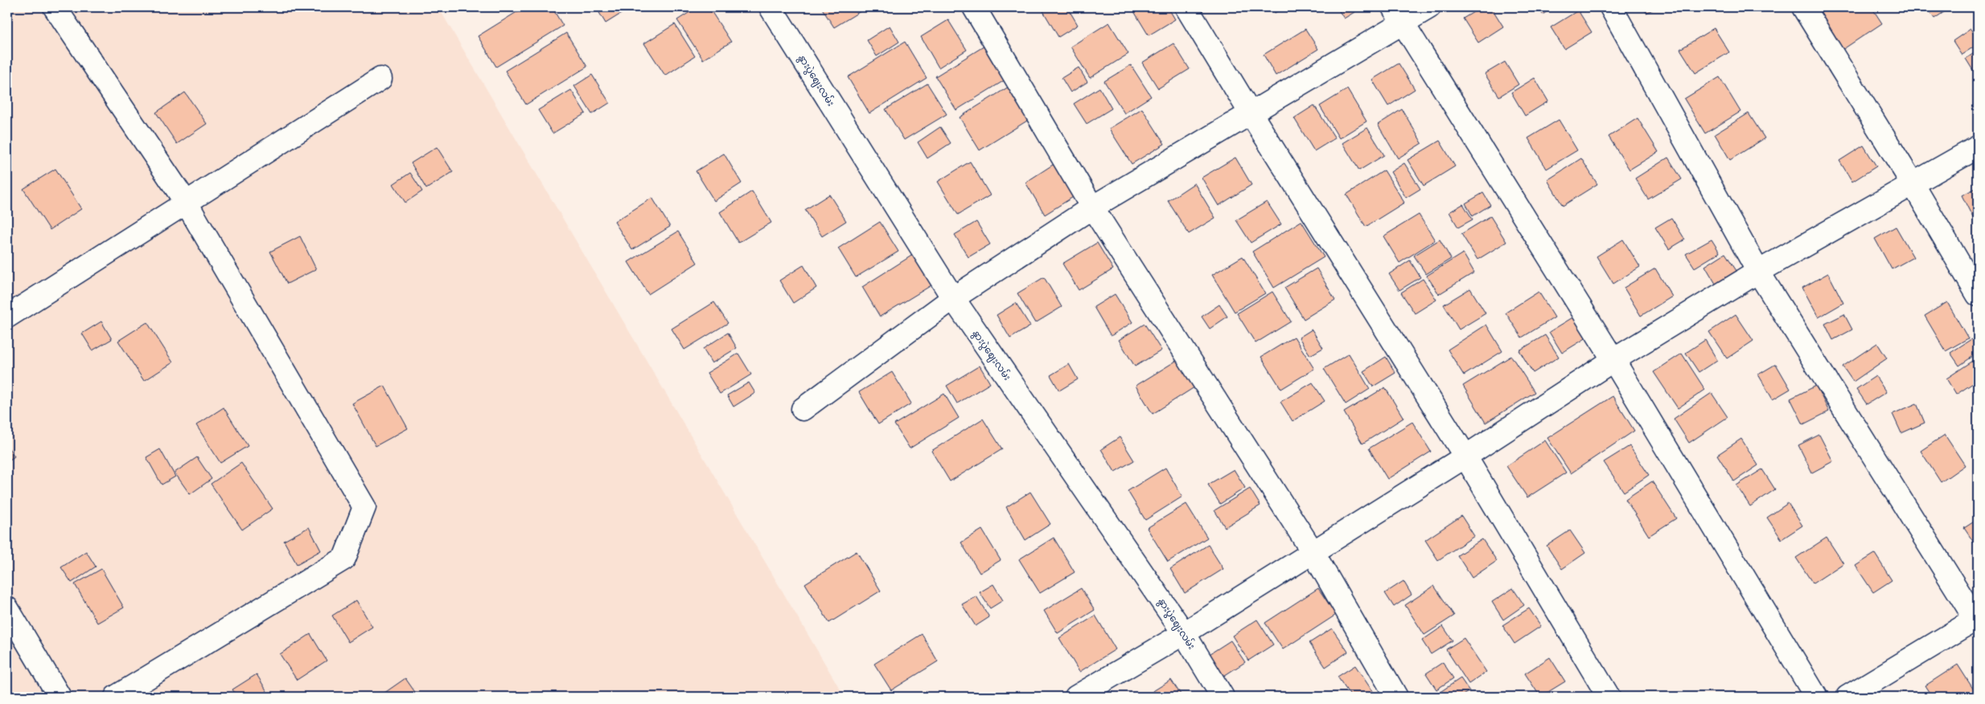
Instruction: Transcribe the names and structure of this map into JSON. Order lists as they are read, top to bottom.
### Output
{
  "streets": {
    "street": ["နွားပွဲဈေးလမ်း"]
  }
}
